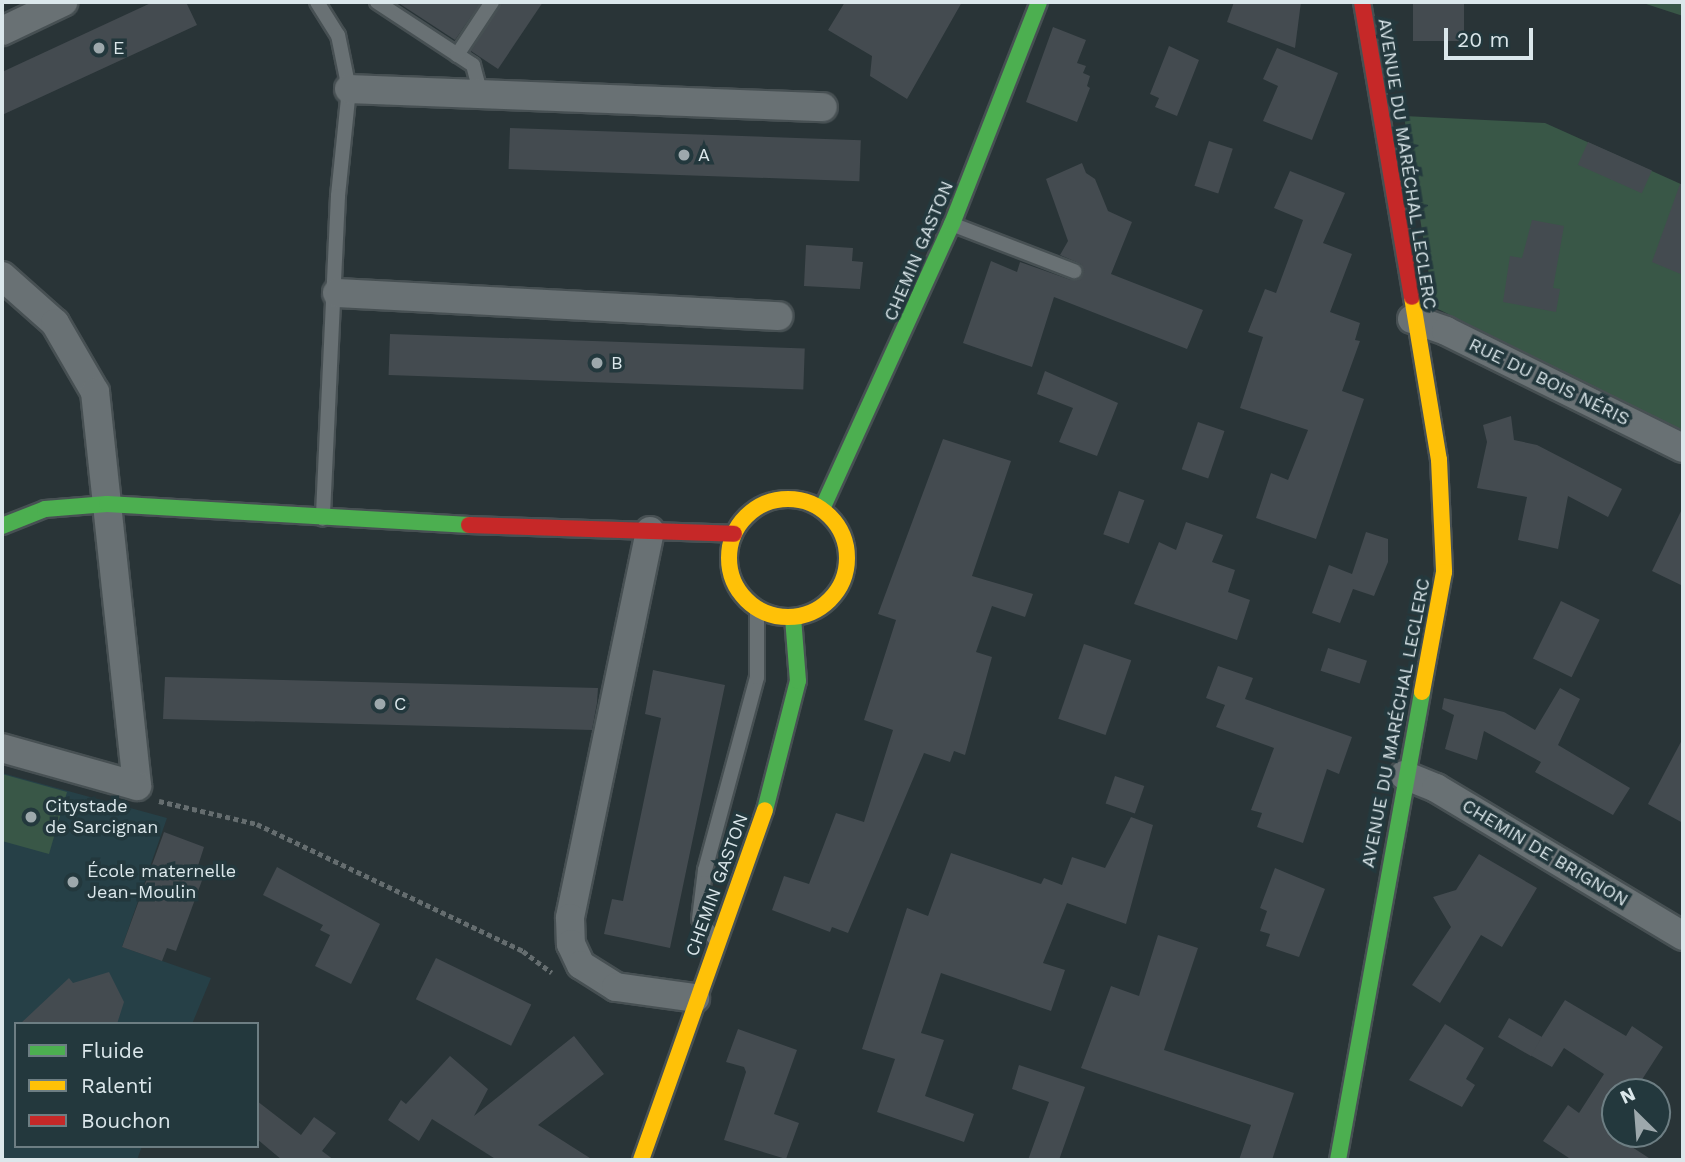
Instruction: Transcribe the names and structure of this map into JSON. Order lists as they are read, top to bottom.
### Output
{
  "streets": {
    "street": [
      "AVENUE DU MARÉCHAL LECLERC",
      "CHEMIN GASTON",
      "RUE DU BOIS NÉRIS",
      "CHEMIN DE BRIGNON"
    ]
  },
  "crossings": [
    ["AVENUE DU MARÉCHAL LECLERC", "RUE DU BOIS NÉRIS"],
    ["AVENUE DU MARÉCHAL LECLERC", "CHEMIN DE BRIGNON"]
  ],
  "places": [
    "E",
    "A",
    "B",
    "C",
    "Citystade de Sarcignan",
    "École maternelle Jean-Moulin"
  ],
  "legend": ["Fluide", "Ralenti", "Bouchon"],
  "scale_bar": "20 m",
  "north": "top left"
}
